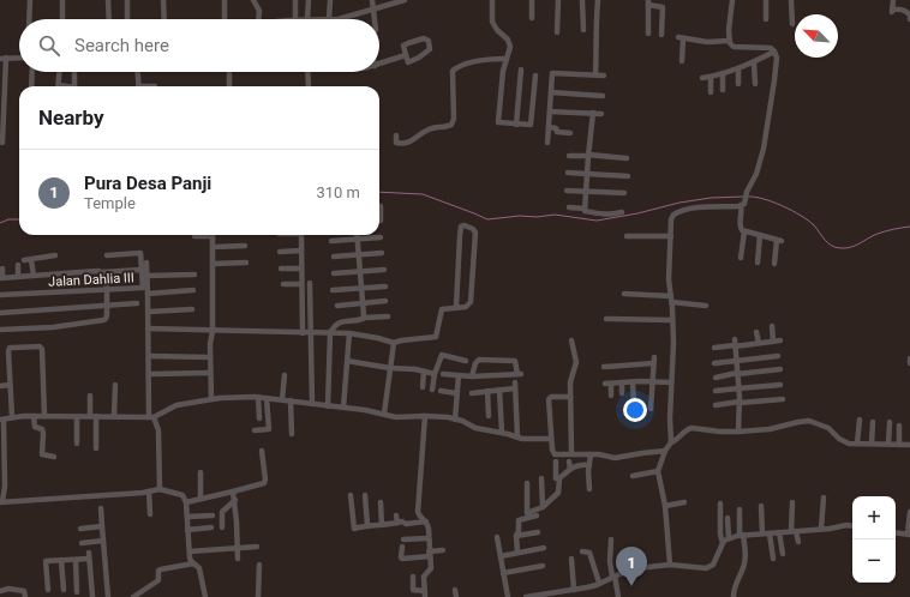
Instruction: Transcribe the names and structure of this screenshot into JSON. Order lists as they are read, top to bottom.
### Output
{
  "streets": {
    "street": ["Jalan Dahlia III"]
  },
  "north": "top left",
  "page": {
    "search": "Search here",
    "heading": "Nearby",
    "list": [
      {
        "mark": "1",
        "name": "Pura Desa Panji",
        "note": "Temple",
        "value": "310 m"
      }
    ],
    "map_buttons": ["+", "−"],
    "pins": "1"
  }
}
